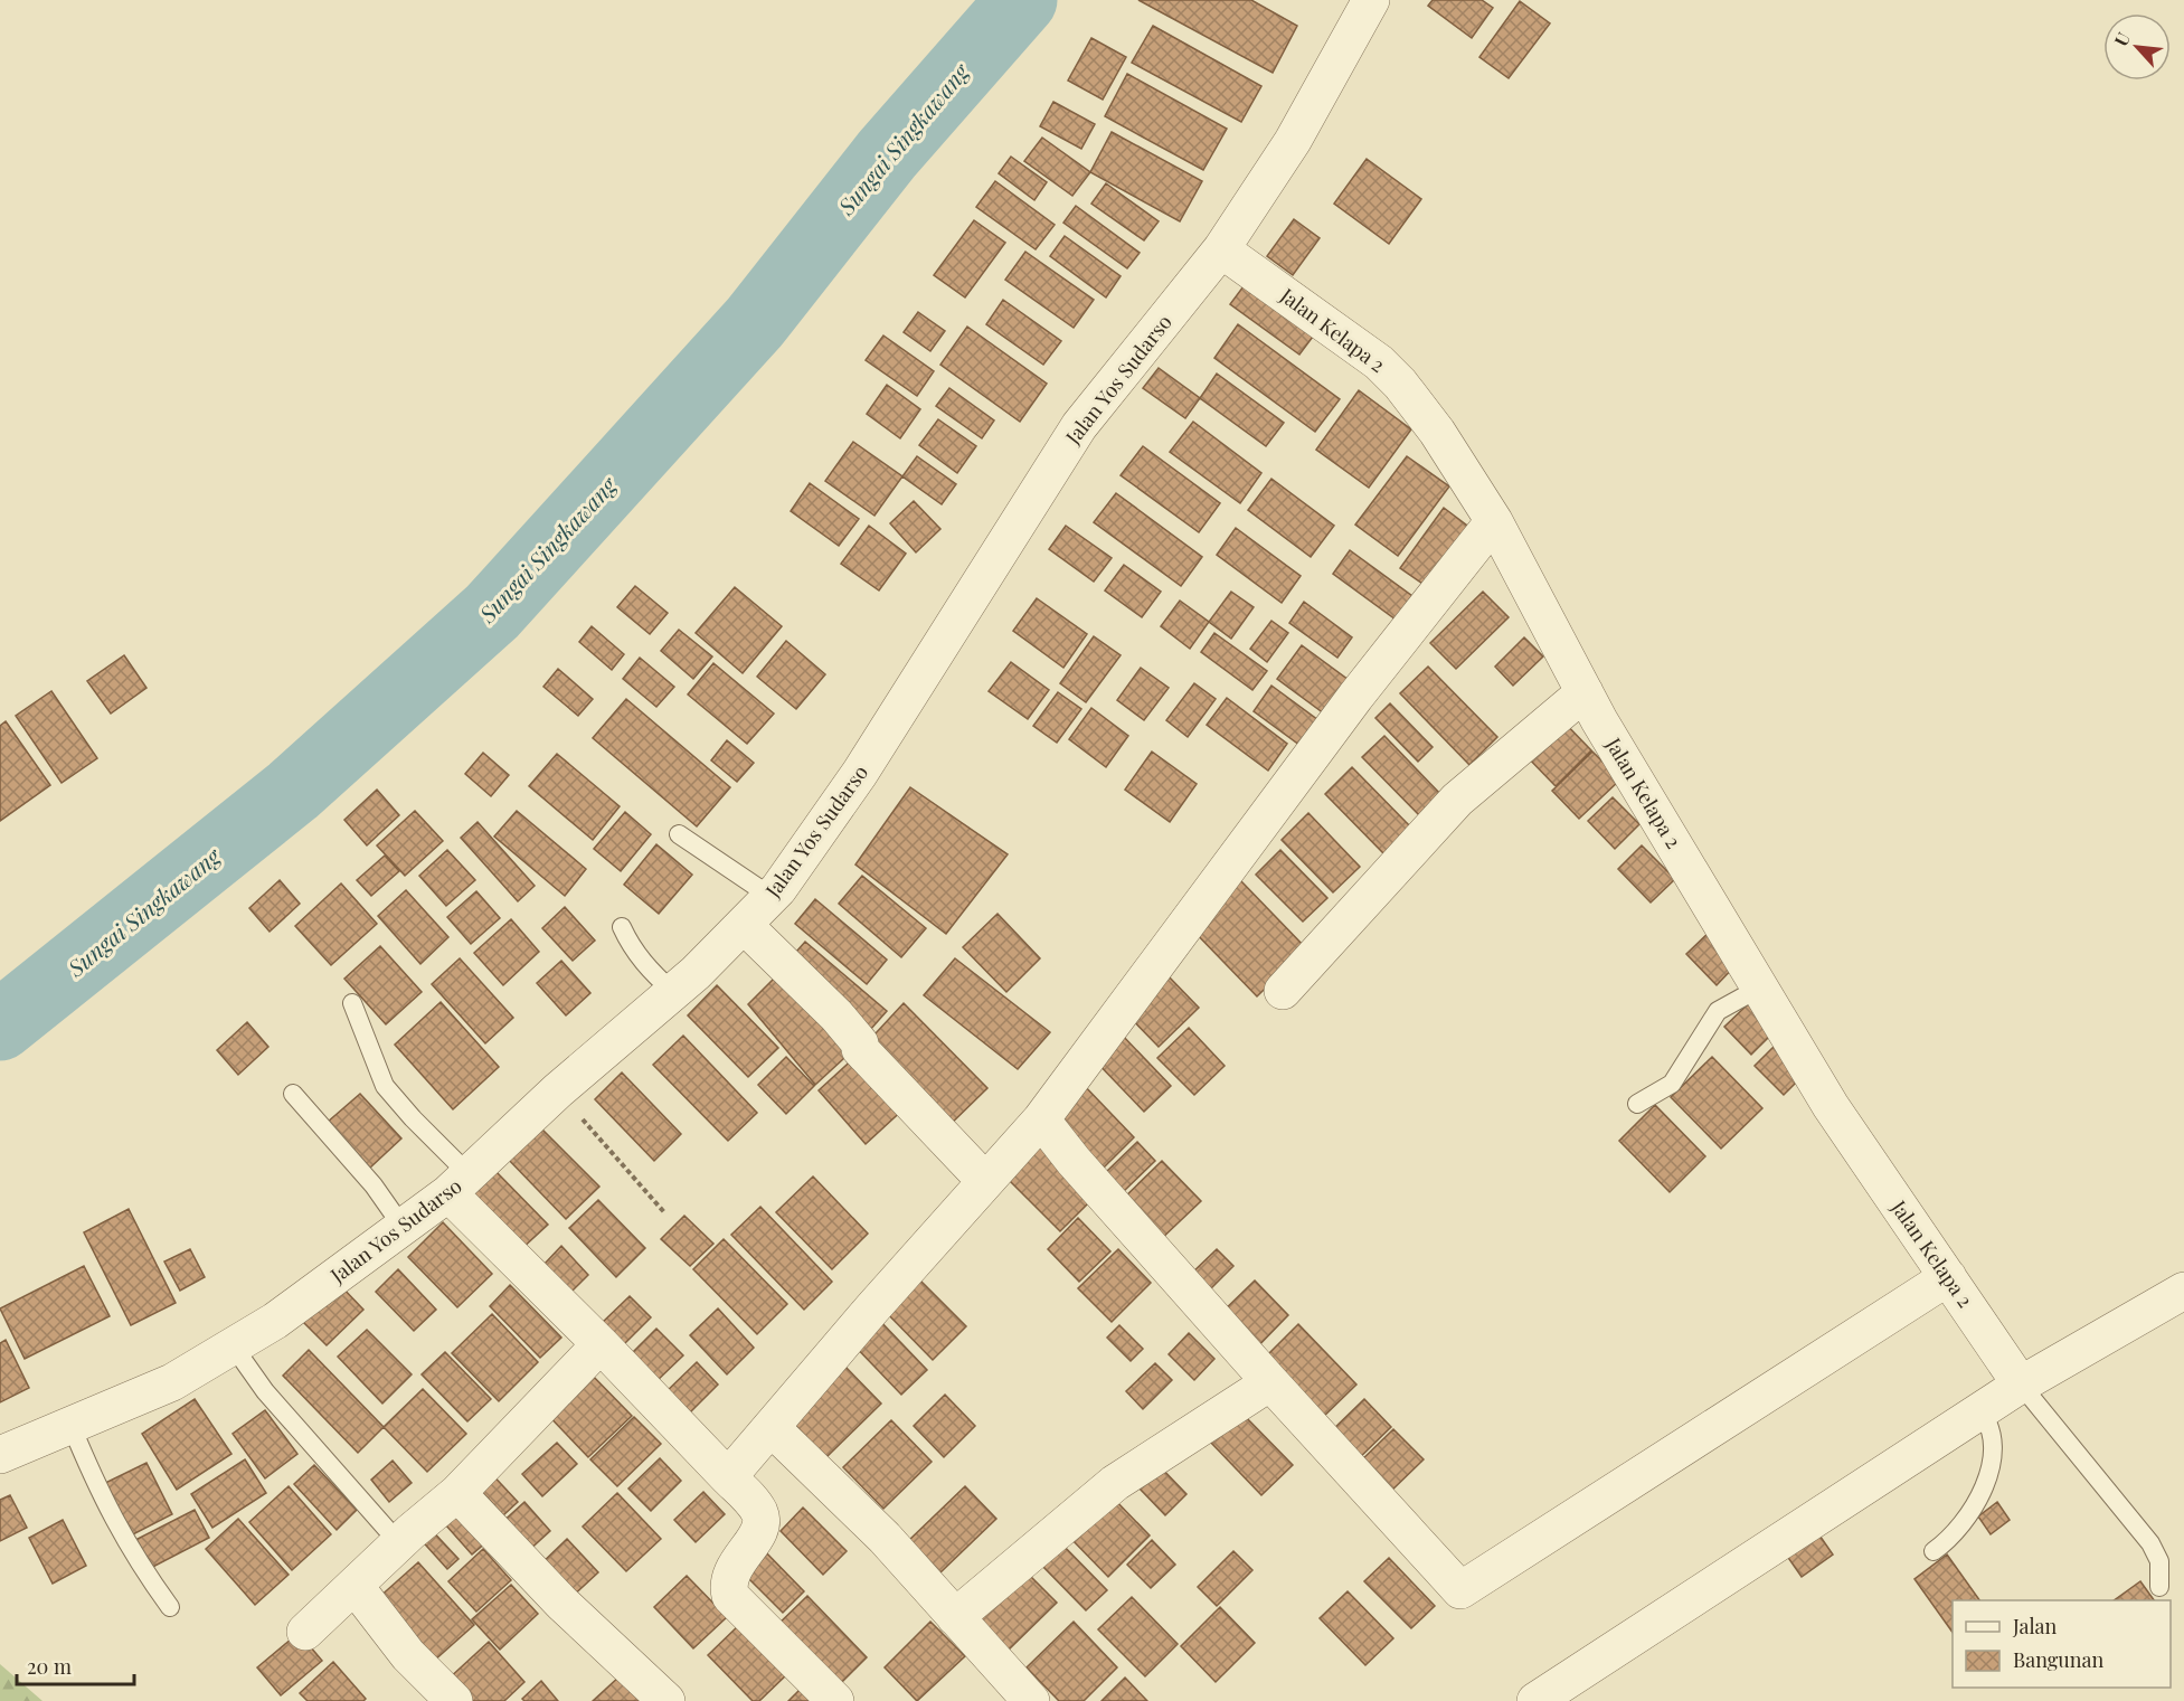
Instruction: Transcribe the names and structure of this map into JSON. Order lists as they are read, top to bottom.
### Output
{
  "streets": {
    "street": ["Jalan Kelapa 2", "Jalan Yos Sudarso"]
  },
  "crossings": [
    ["Jalan Kelapa 2", "Jalan Yos Sudarso"]
  ],
  "water": ["Sungai Singkawang"],
  "legend": ["Jalan", "Bangunan"],
  "scale_bar": "20 m",
  "north": "top left"
}
